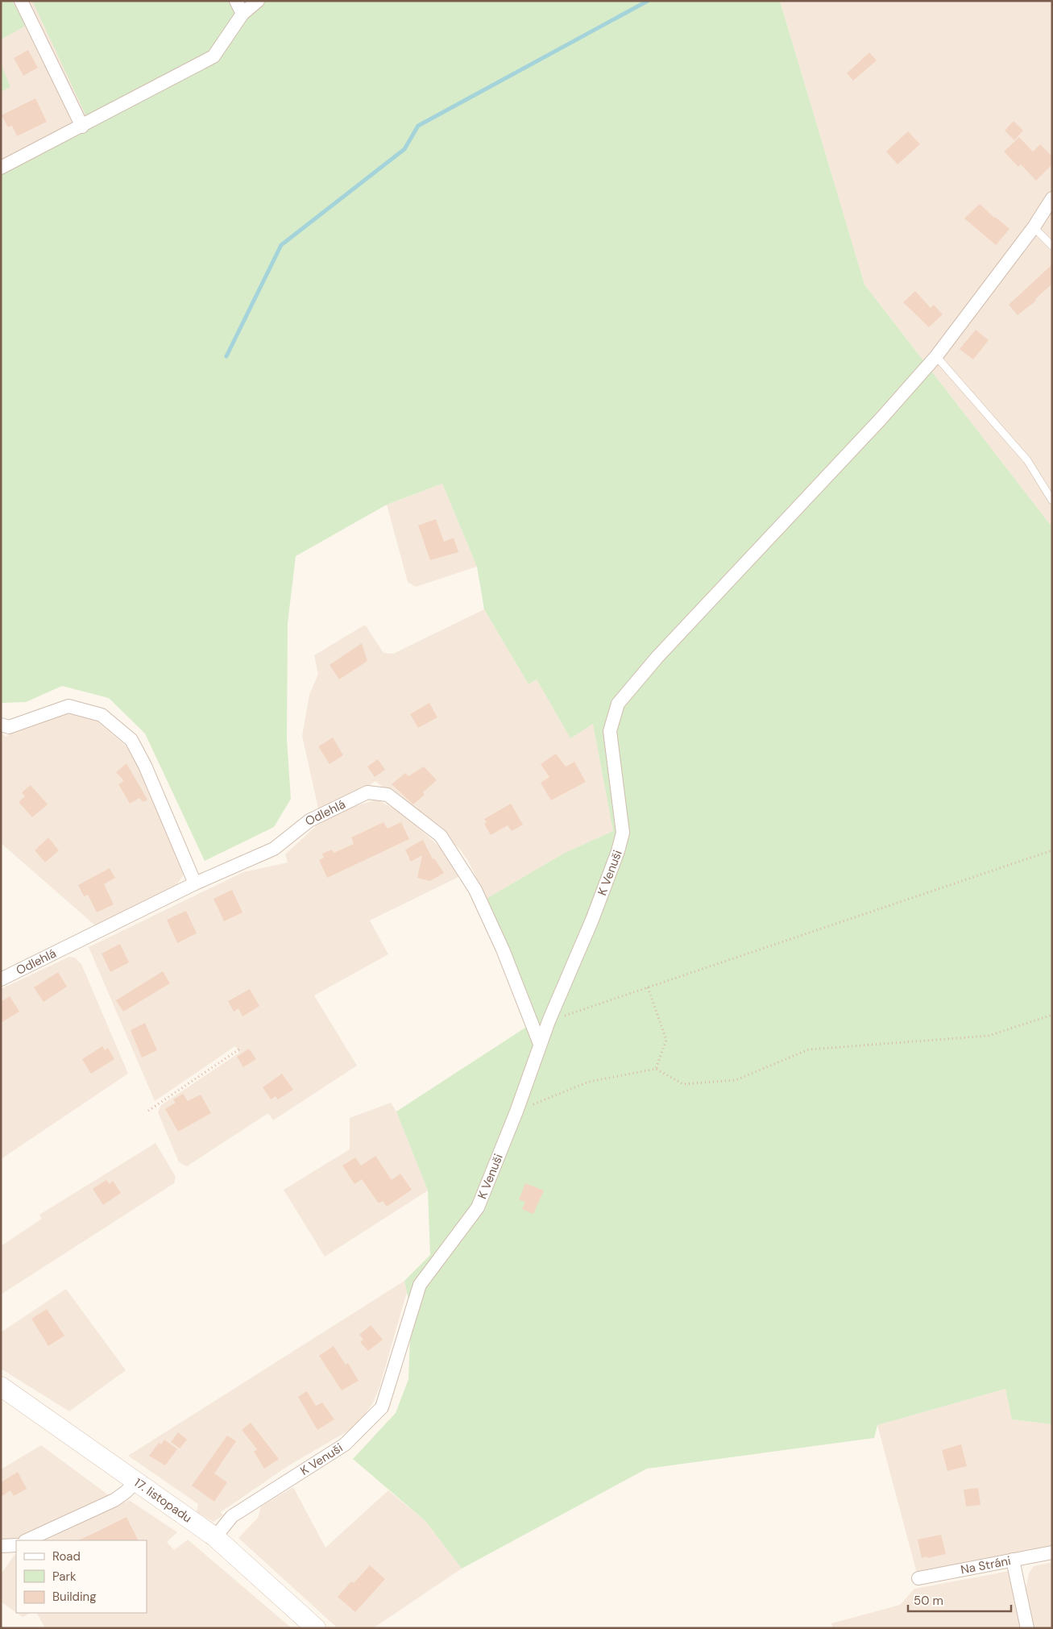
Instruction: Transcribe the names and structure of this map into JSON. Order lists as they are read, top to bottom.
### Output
{
  "streets": {
    "main road": ["17. listopadu"],
    "street": ["Odlehlá", "K Venuši", "Na Stráni"]
  },
  "crossings": [
    ["Odlehlá", "K Venuši"],
    ["K Venuši", "17. listopadu"]
  ],
  "legend": ["Road", "Park", "Building"],
  "scale_bar": "50 m"
}
